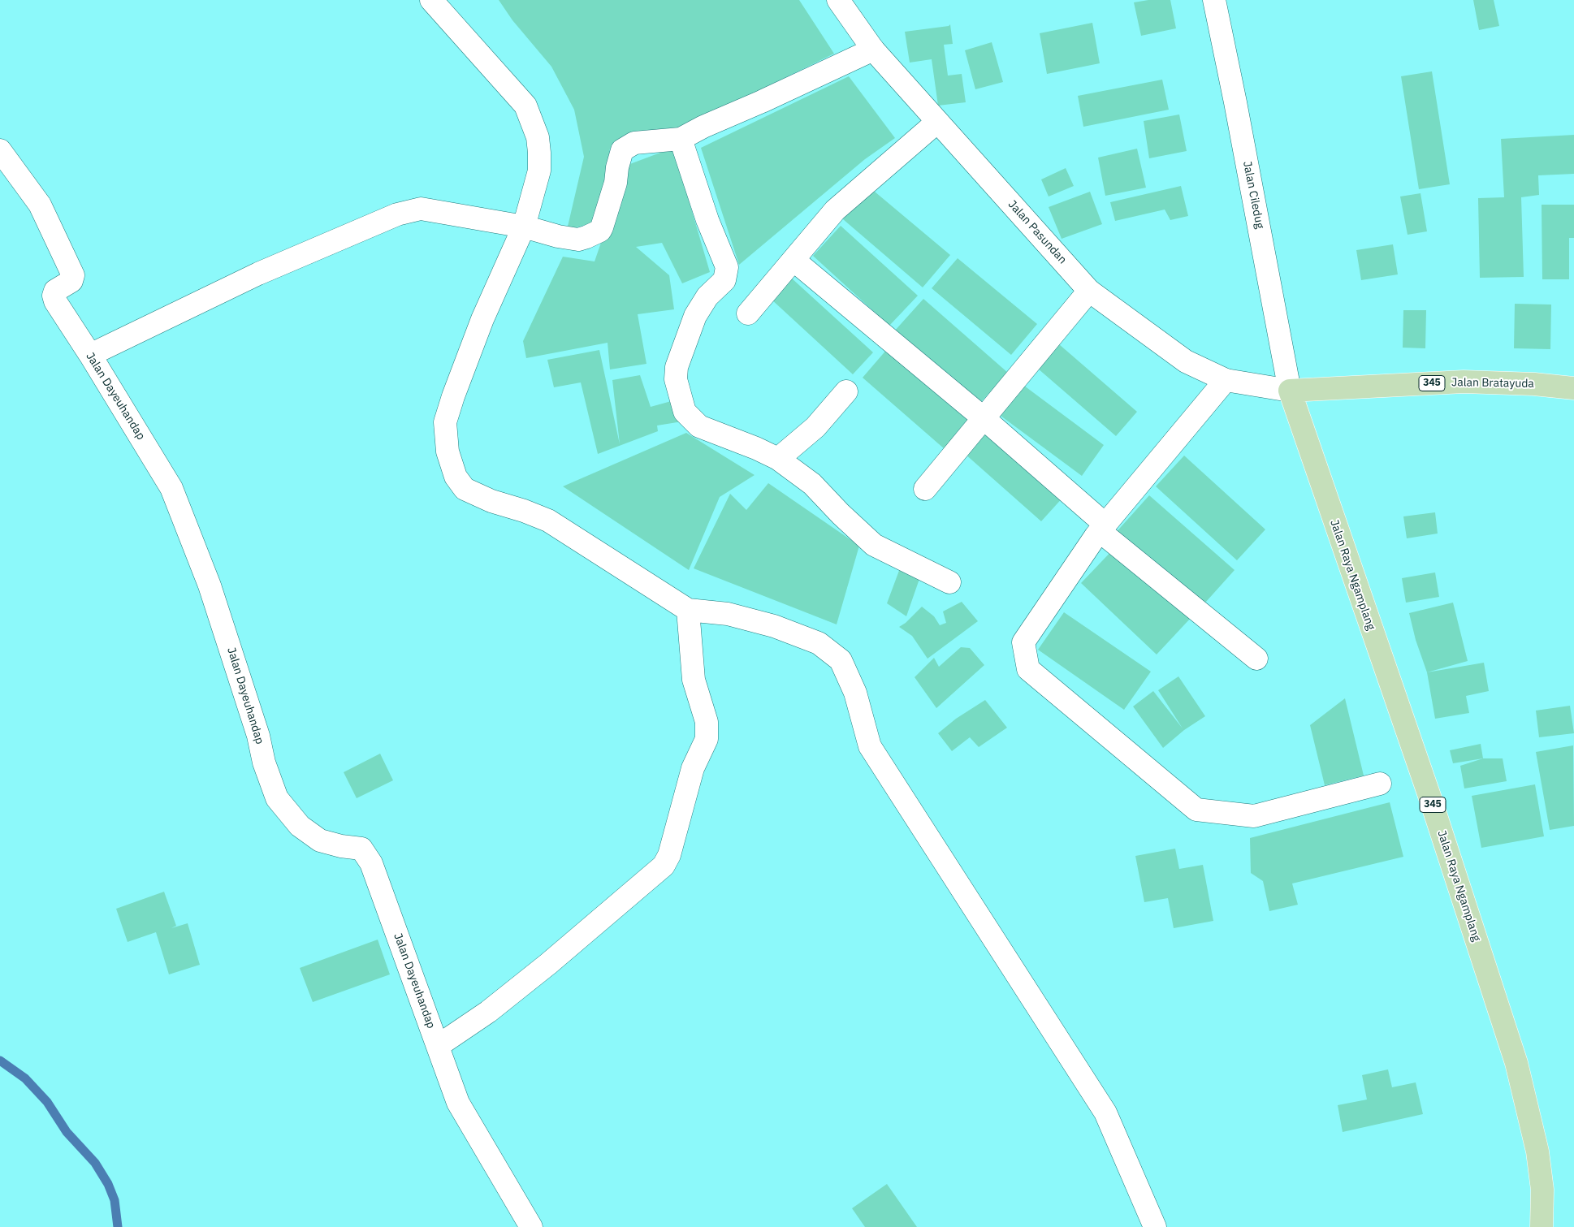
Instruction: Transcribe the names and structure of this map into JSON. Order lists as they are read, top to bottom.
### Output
{
  "streets": {
    "main road": ["345", "Jalan Bratayuda", "Jalan Raya Ngamplang"],
    "street": ["Jalan Ciledug", "Jalan Pasundan", "Jalan Dayeuhandap"]
  },
  "crossings": [
    ["Jalan Ciledug", "Jalan Pasundan"],
    ["Jalan Ciledug", "Jalan Bratayuda"],
    ["Jalan Ciledug", "Jalan Raya Ngamplang"],
    ["Jalan Pasundan", "Jalan Bratayuda"],
    ["Jalan Pasundan", "Jalan Raya Ngamplang"],
    ["Jalan Bratayuda", "Jalan Raya Ngamplang"]
  ]
}
